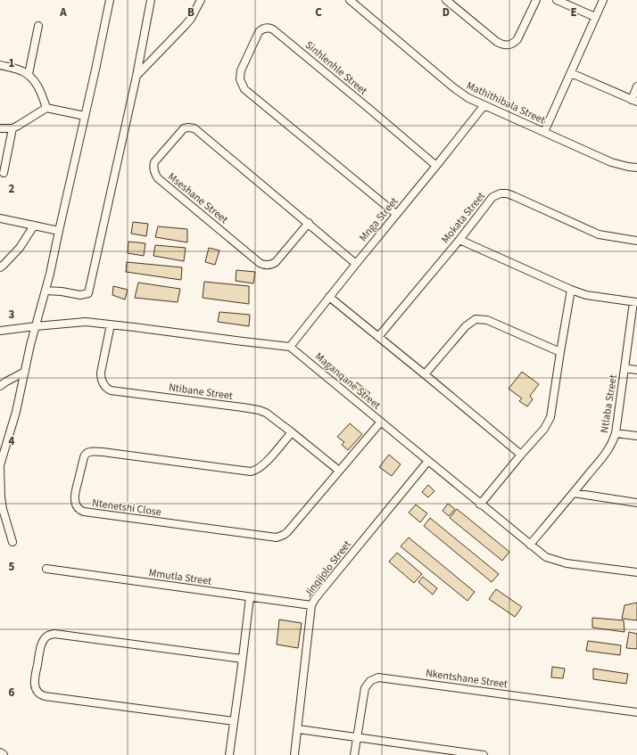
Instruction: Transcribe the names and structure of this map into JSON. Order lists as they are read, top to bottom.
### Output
{
  "streets": {
    "street": [
      "Sinhlenhle Street",
      "Mathithibala Street",
      "Mseshane Street",
      "Mokata Street",
      "Mnga Street",
      "Maganqane Street",
      "Ntibane Street",
      "Ntlaba Street",
      "Ntenetshi Close",
      "Jinqijolo Street",
      "Mmutla Street",
      "Nkentshane Street"
    ]
  },
  "crossings": [
    ["Sinhlenhle Street", "Mnga Street"],
    ["Mathithibala Street", "Mnga Street"],
    ["Mseshane Street", "Mnga Street"],
    ["Mnga Street", "Maganqane Street"],
    ["Maganqane Street", "Ntlaba Street"],
    ["Maganqane Street", "Ntenetshi Close"],
    ["Maganqane Street", "Jinqijolo Street"],
    ["Ntibane Street", "Ntenetshi Close"],
    ["Jinqijolo Street", "Mmutla Street"]
  ],
  "grid": {
    "columns": [
      "A",
      "B",
      "C",
      "D",
      "E"
    ],
    "rows": [
      "1",
      "2",
      "3",
      "4",
      "5",
      "6"
    ]
  }
}
